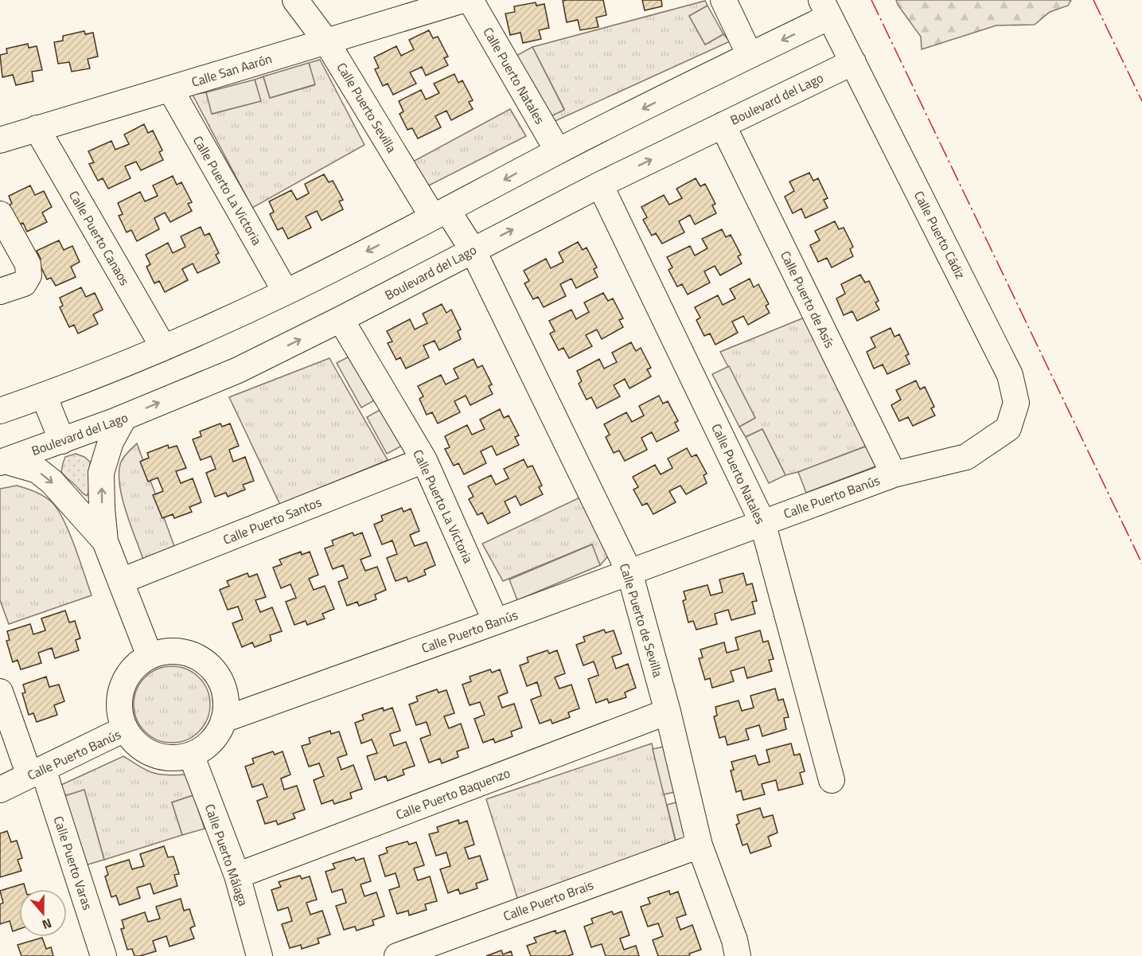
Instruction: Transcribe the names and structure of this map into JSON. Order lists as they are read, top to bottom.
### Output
{
  "streets": {
    "street": [
      "Calle San Aarón",
      "Calle Puerto Natales",
      "Boulevard del Lago",
      "Calle Puerto Sevilla",
      "Calle Puerto La Victoria",
      "Calle Puerto Cádiz",
      "Calle Puerto Canaos",
      "Calle Puerto de Asís",
      "Calle Puerto Banús",
      "Calle Puerto Santos",
      "Calle Puerto de Sevilla",
      "Calle Puerto Baquenzo",
      "Calle Puerto Málaga",
      "Calle Puerto Varas",
      "Calle Puerto Brais"
    ]
  },
  "crossings": [
    ["Calle San Aarón", "Calle Puerto Sevilla"],
    ["Calle San Aarón", "Calle Puerto La Victoria"],
    ["Calle San Aarón", "Calle Puerto Canaos"],
    ["Calle Puerto Natales", "Boulevard del Lago"],
    ["Calle Puerto Natales", "Calle Puerto Banús"],
    ["Boulevard del Lago", "Calle Puerto Sevilla"],
    ["Boulevard del Lago", "Calle Puerto La Victoria"],
    ["Boulevard del Lago", "Calle Puerto Cádiz"],
    ["Boulevard del Lago", "Calle Puerto de Asís"],
    ["Boulevard del Lago", "Calle Puerto de Sevilla"],
    ["Calle Puerto Sevilla", "Calle Puerto de Sevilla"],
    ["Calle Puerto La Victoria", "Calle Puerto Banús"],
    ["Calle Puerto La Victoria", "Calle Puerto Santos"],
    ["Calle Puerto Cádiz", "Calle Puerto Banús"],
    ["Calle Puerto de Asís", "Calle Puerto Banús"],
    ["Calle Puerto Banús", "Calle Puerto de Sevilla"],
    ["Calle Puerto Banús", "Calle Puerto Málaga"],
    ["Calle Puerto Banús", "Calle Puerto Varas"],
    ["Calle Puerto de Sevilla", "Calle Puerto Baquenzo"],
    ["Calle Puerto de Sevilla", "Calle Puerto Brais"],
    ["Calle Puerto Baquenzo", "Calle Puerto Málaga"]
  ],
  "north": "bottom"
}
